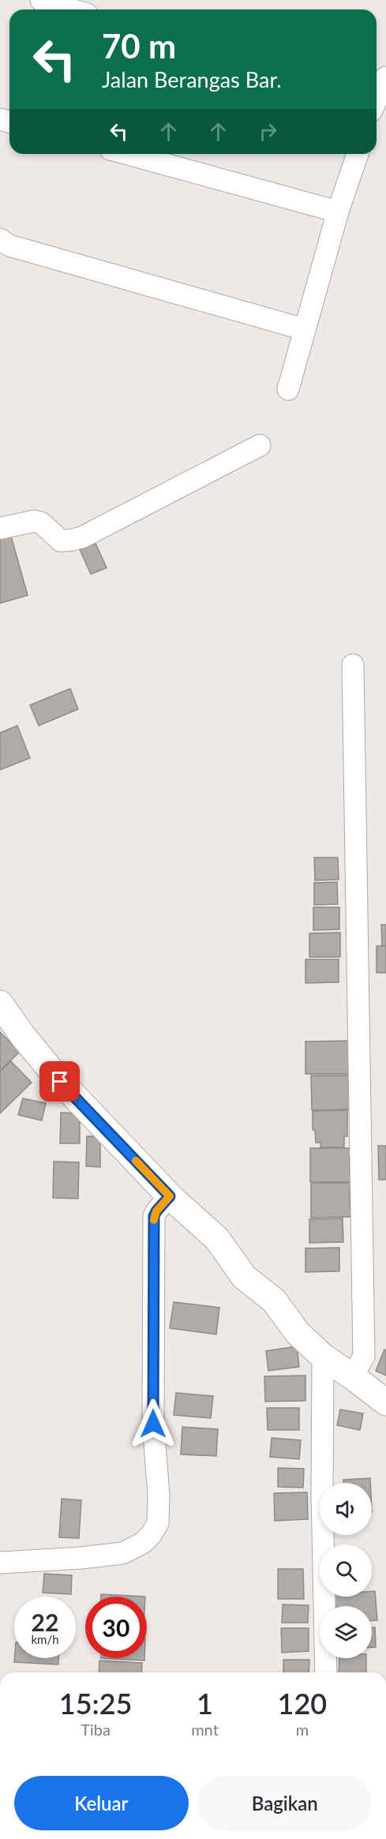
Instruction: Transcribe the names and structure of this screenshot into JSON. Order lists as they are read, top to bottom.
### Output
{
  "page": {
    "turn": ["70 m", "Jalan Berangas Bar."],
    "speed": "22 km/h",
    "limit": "30",
    "eta": [
      "15:25",
      "Tiba",
      "1",
      "mnt",
      "120",
      "m"
    ],
    "buttons": ["Keluar", "Bagikan"]
  }
}
